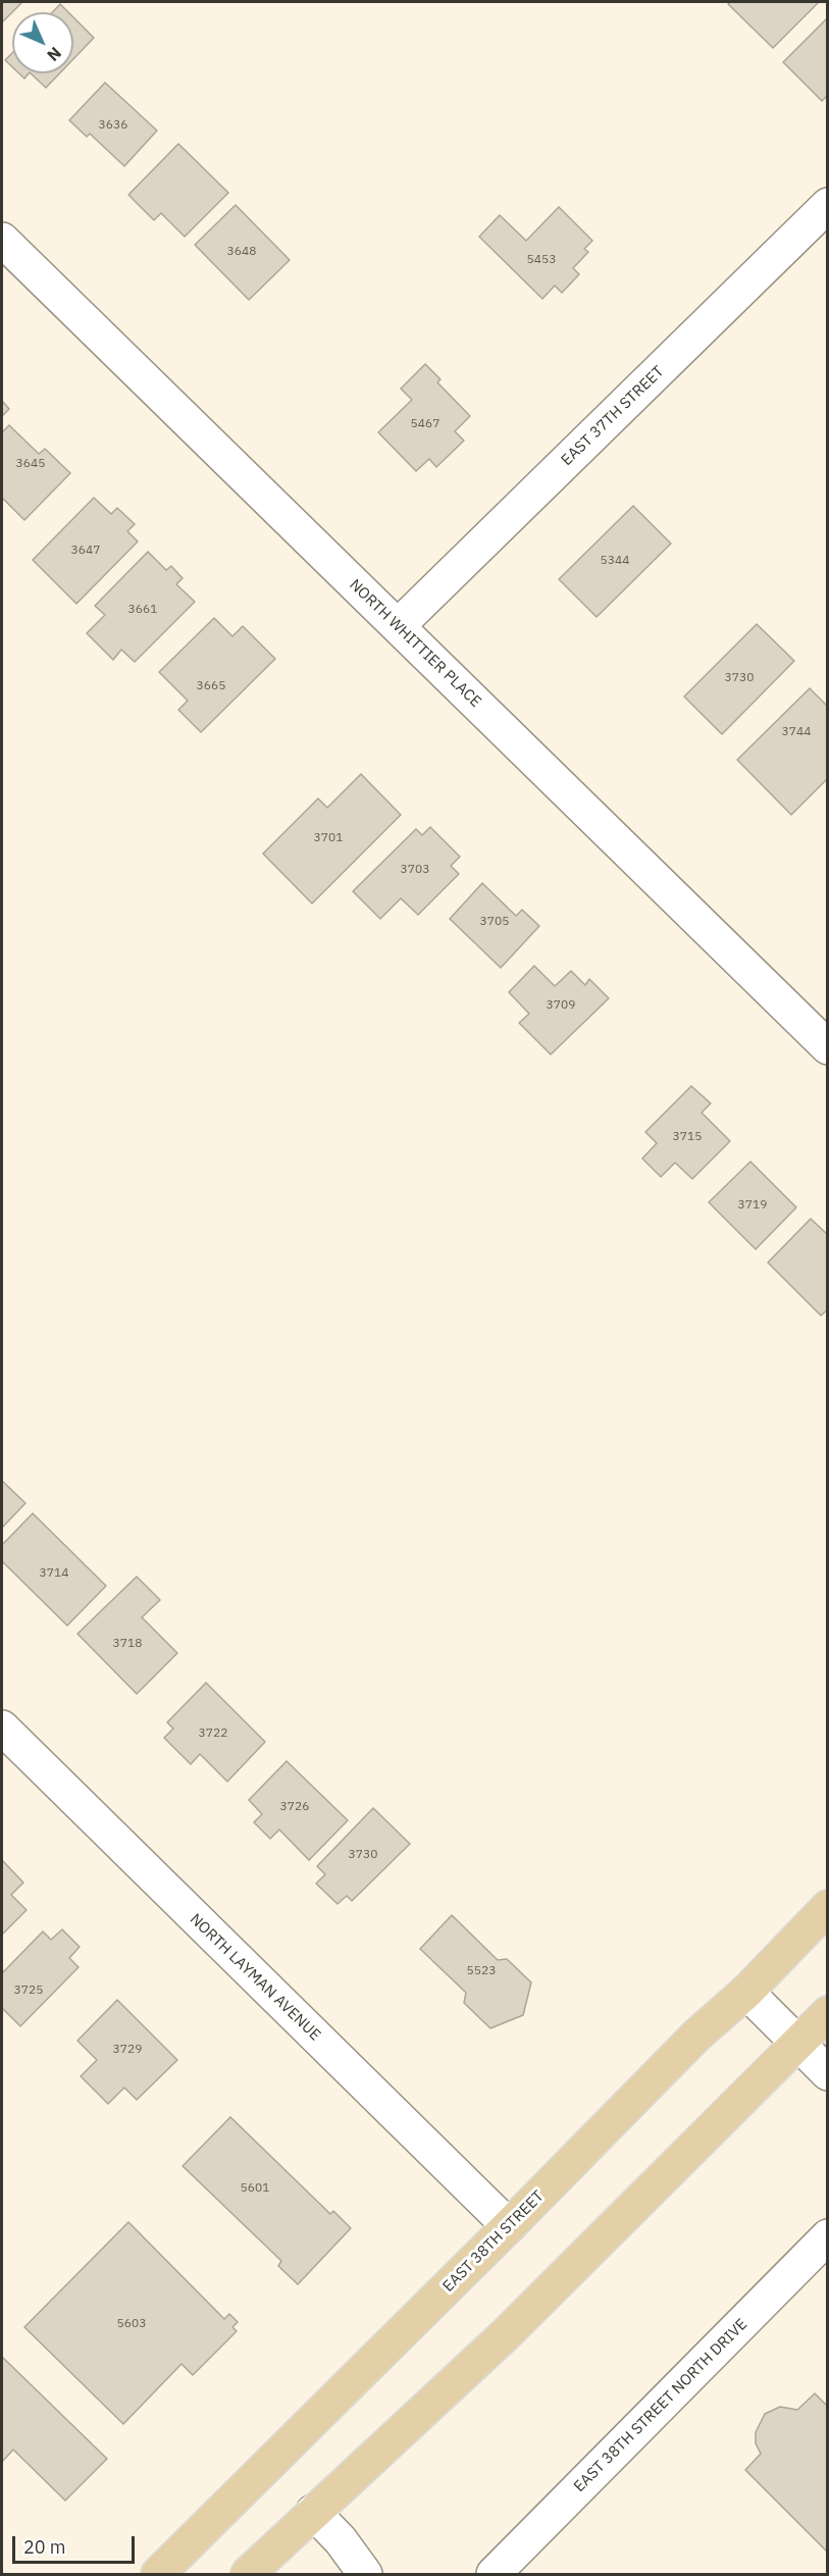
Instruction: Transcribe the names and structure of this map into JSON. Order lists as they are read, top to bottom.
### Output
{
  "streets": {
    "main road": ["EAST 38TH STREET"],
    "street": [
      "EAST 37TH STREET",
      "NORTH WHITTIER PLACE",
      "NORTH LAYMAN AVENUE",
      "EAST 38TH STREET NORTH DRIVE"
    ]
  },
  "crossings": [
    ["EAST 37TH STREET", "NORTH WHITTIER PLACE"],
    ["NORTH LAYMAN AVENUE", "EAST 38TH STREET"]
  ],
  "house_numbers": [
    "3636",
    "3648",
    "5453",
    "5467",
    "3645",
    "3647",
    "5344",
    "3661",
    "3730",
    "3665",
    "3744",
    "3701",
    "3703",
    "3705",
    "3709",
    "3715",
    "3719",
    "3714",
    "3718",
    "3722",
    "3726",
    "3730",
    "5523",
    "3725",
    "3729",
    "5601",
    "5603"
  ],
  "scale_bar": "20 m",
  "north": "bottom right"
}
